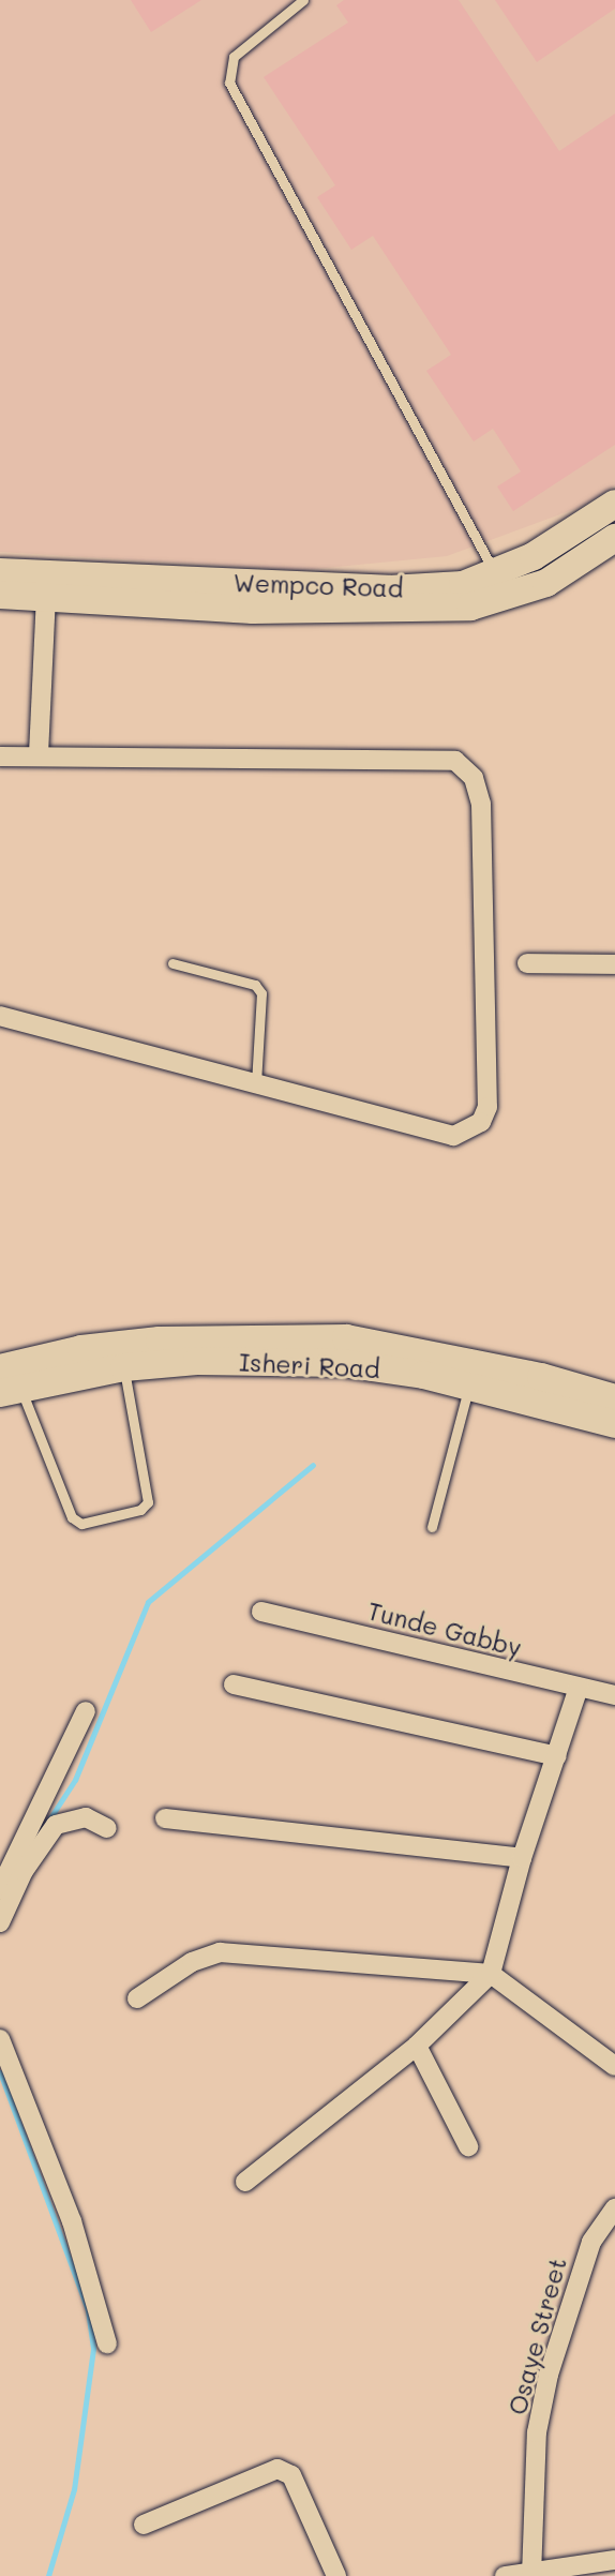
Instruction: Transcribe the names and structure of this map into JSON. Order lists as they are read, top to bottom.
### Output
{
  "streets": {
    "street": [
      "Wempco Road",
      "Isheri Road",
      "Tunde Gabby",
      "Osaye Street"
    ]
  }
}
